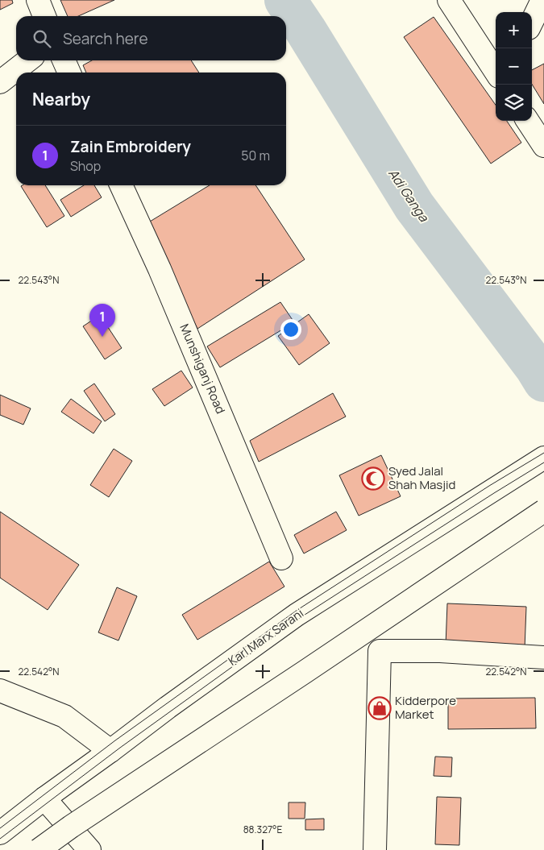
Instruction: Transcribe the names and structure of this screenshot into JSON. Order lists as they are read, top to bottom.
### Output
{
  "streets": {
    "main road": ["Munshiganj Road", "Karl Marx Sarani"]
  },
  "water": ["Adi Ganga"],
  "places": {
    "mosque": ["Syed Jalal Shah Masjid"],
    "shop": ["Kidderpore Market"]
  },
  "page": {
    "map_buttons": ["+", "−"],
    "search": "Search here",
    "heading": "Nearby",
    "list": [
      {
        "mark": "1",
        "name": "Zain Embroidery",
        "note": "Shop",
        "value": "50 m"
      }
    ],
    "pins": "1"
  },
  "coordinates": ["22.543°N", "22.542°N", "88.327°E"]
}
